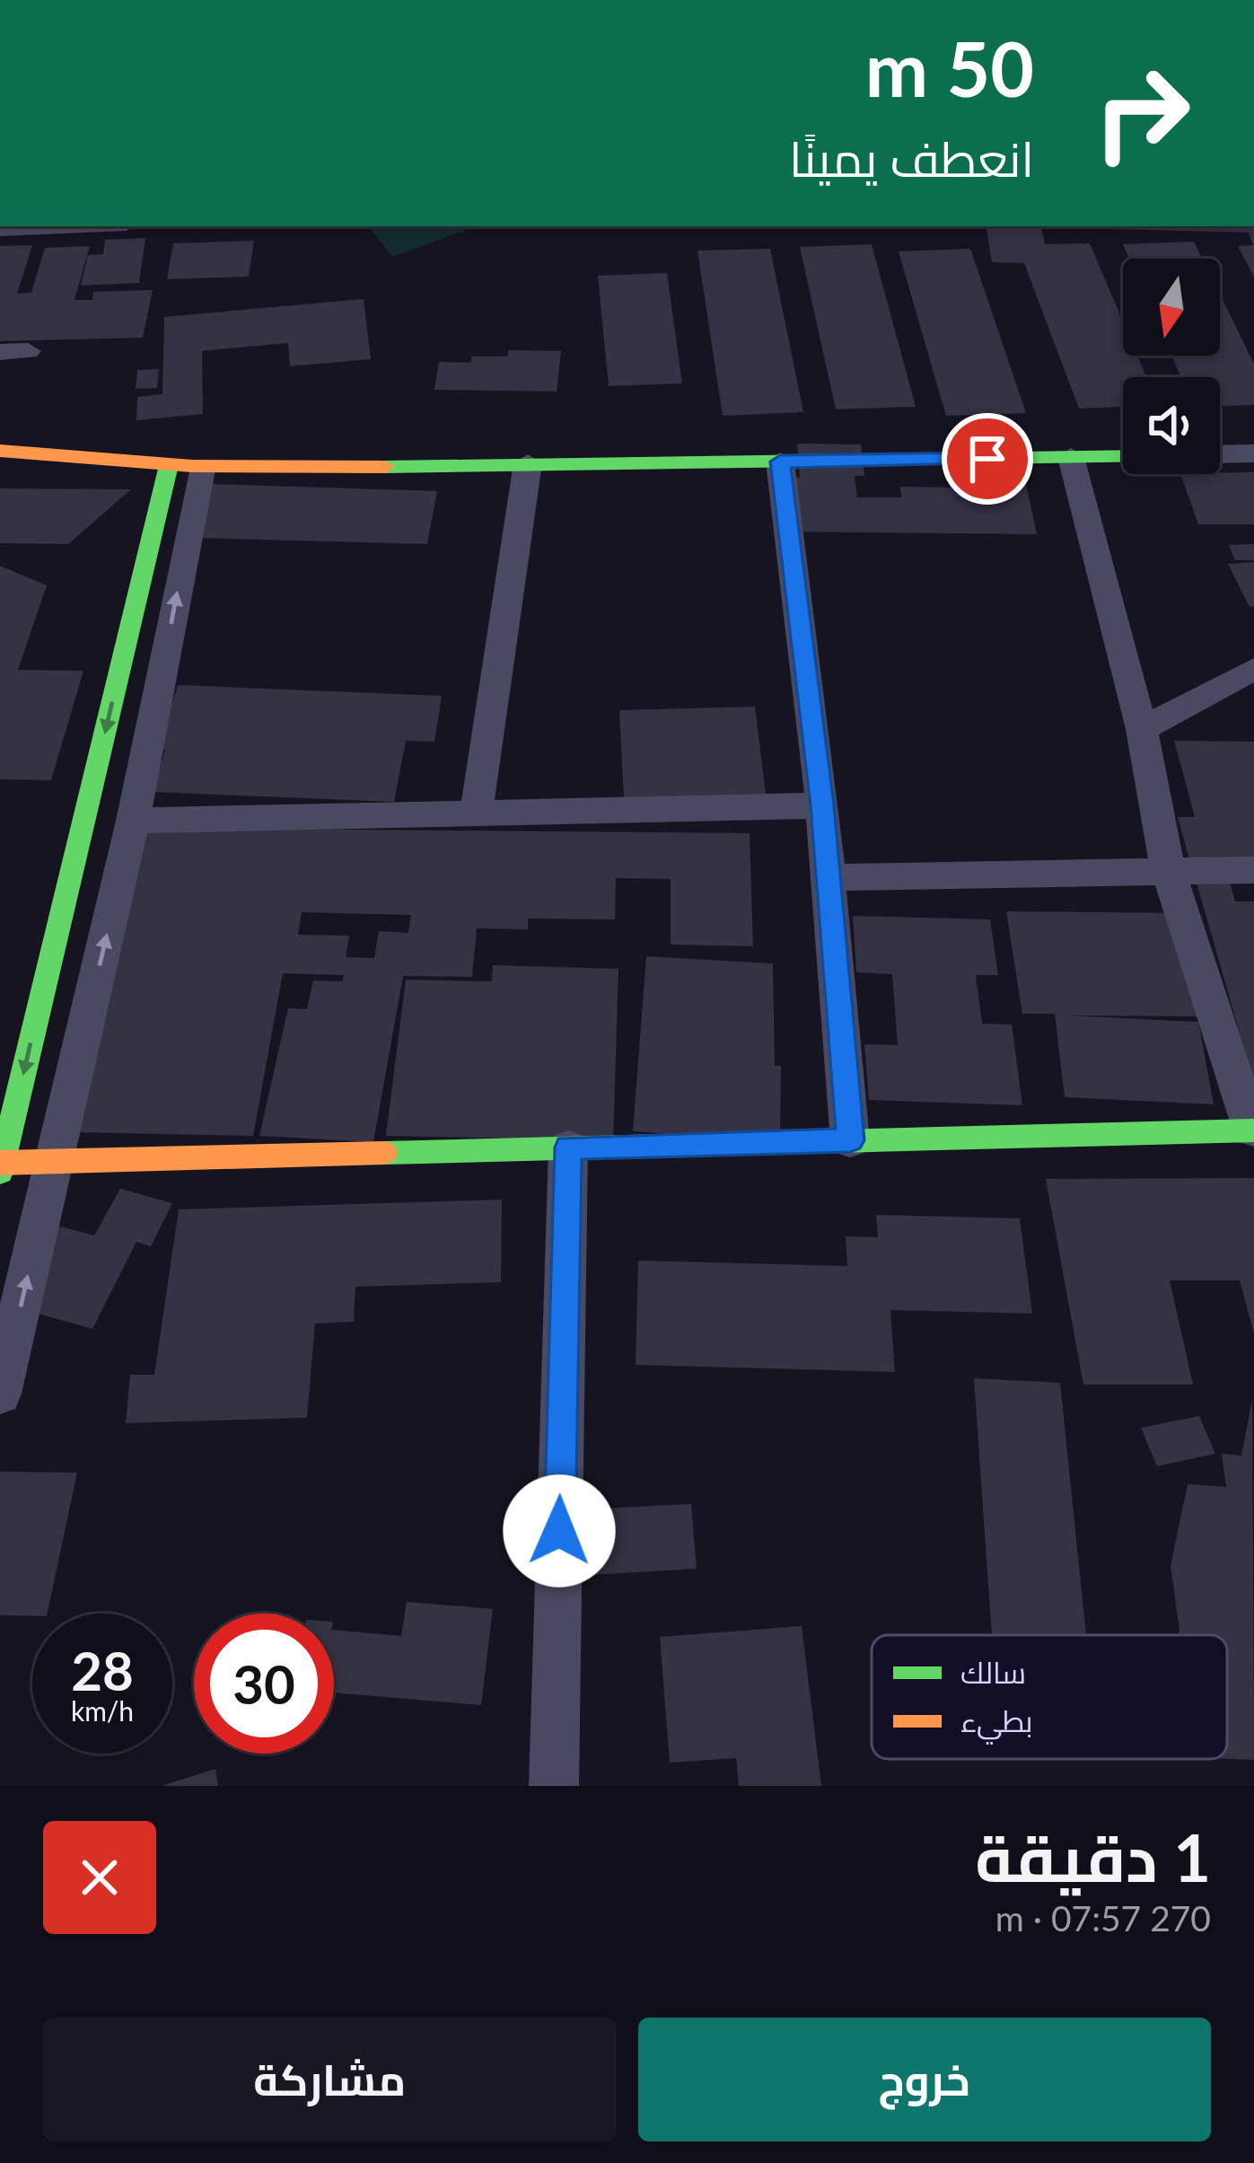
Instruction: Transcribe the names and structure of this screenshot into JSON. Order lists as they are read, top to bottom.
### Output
{
  "legend": ["سالك", "بطيء"],
  "north": "bottom",
  "page": {
    "turn": ["50 m", "انعطف يمينًا"],
    "speed": "28 km/h",
    "limit": "30",
    "heading": ["1 دقيقة", "270 m · 07:57"],
    "buttons": ["خروج", "مشاركة"]
  }
}
